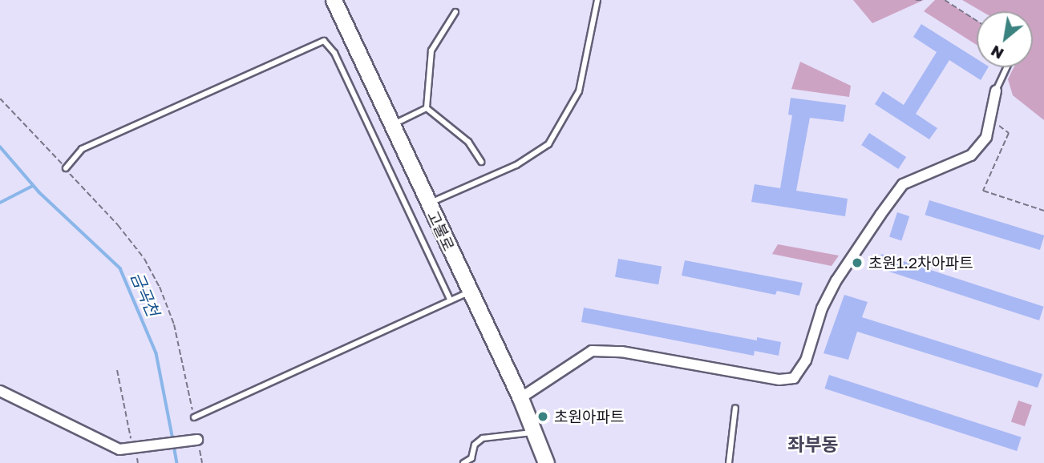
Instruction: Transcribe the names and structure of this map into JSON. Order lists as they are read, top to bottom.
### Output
{
  "streets": {
    "main road": ["고불로"]
  },
  "districts": ["좌부동"],
  "water": ["금곡천"],
  "places": ["초원1.2차아파트", "초원아파트"],
  "north": "bottom left"
}
